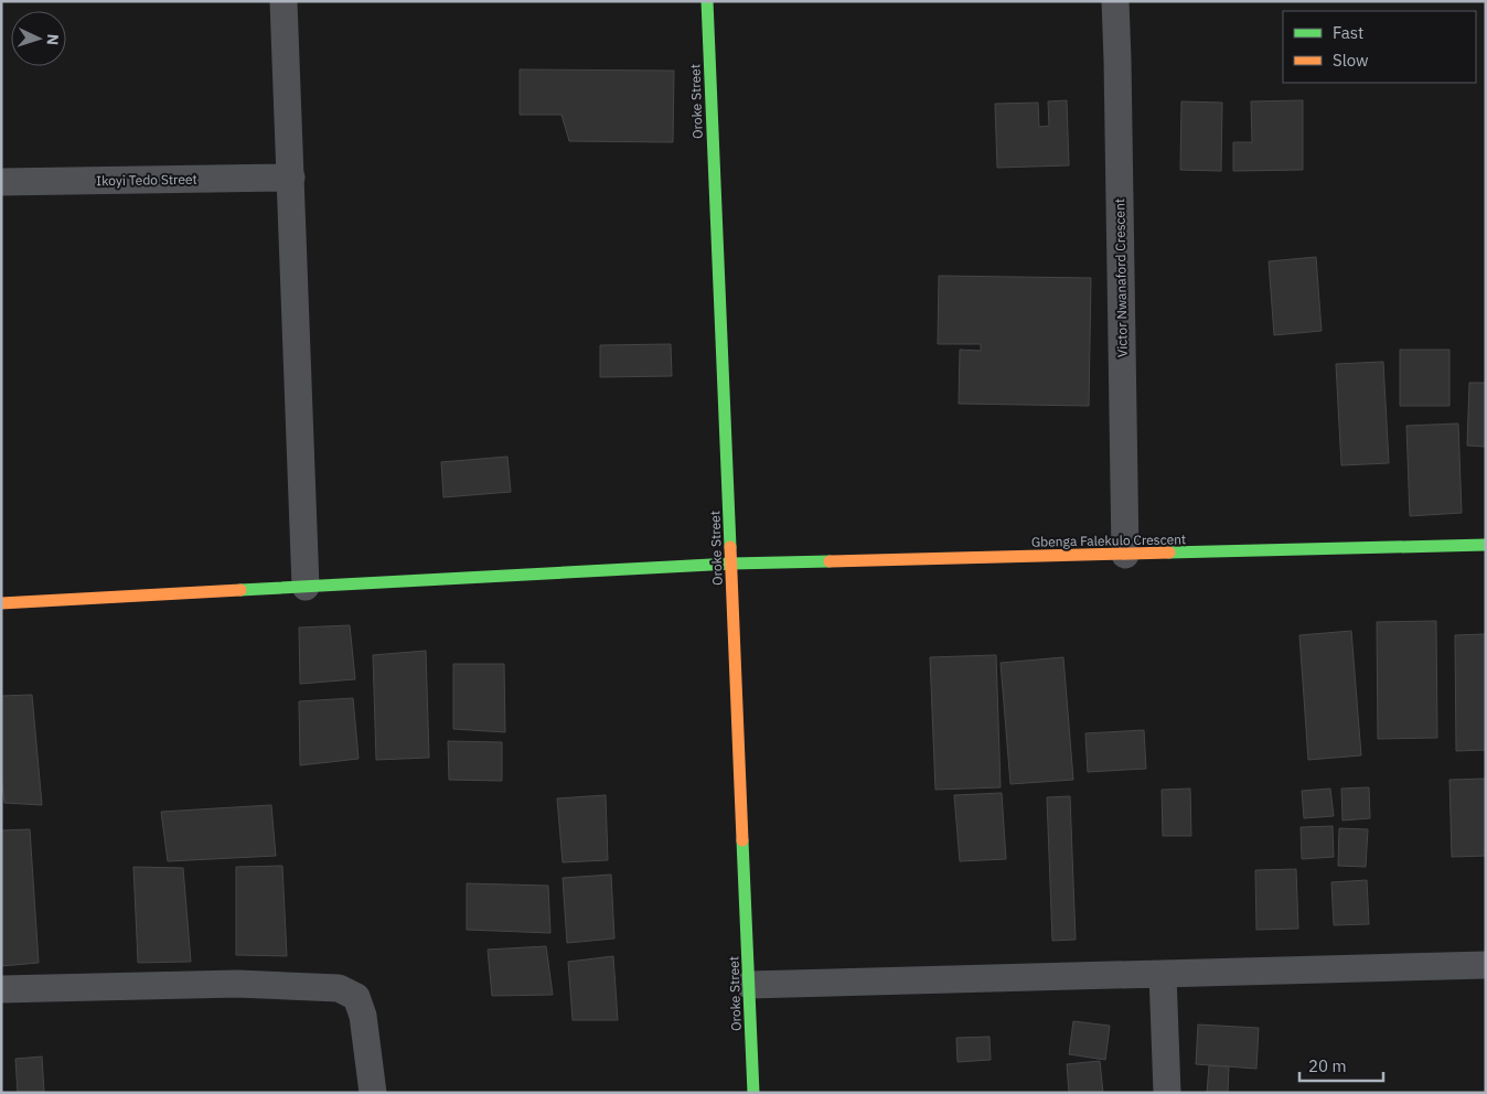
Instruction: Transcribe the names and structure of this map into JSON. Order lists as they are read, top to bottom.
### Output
{
  "streets": {
    "street": [
      "Oroke Street",
      "Ikoyi Tedo Street",
      "Victor Nwanaford Crescent",
      "Gbenga Falekulo Crescent"
    ]
  },
  "crossings": [
    ["Oroke Street", "Gbenga Falekulo Crescent"],
    ["Victor Nwanaford Crescent", "Gbenga Falekulo Crescent"]
  ],
  "legend": ["Fast", "Slow"],
  "scale_bar": "20 m",
  "north": "right"
}
